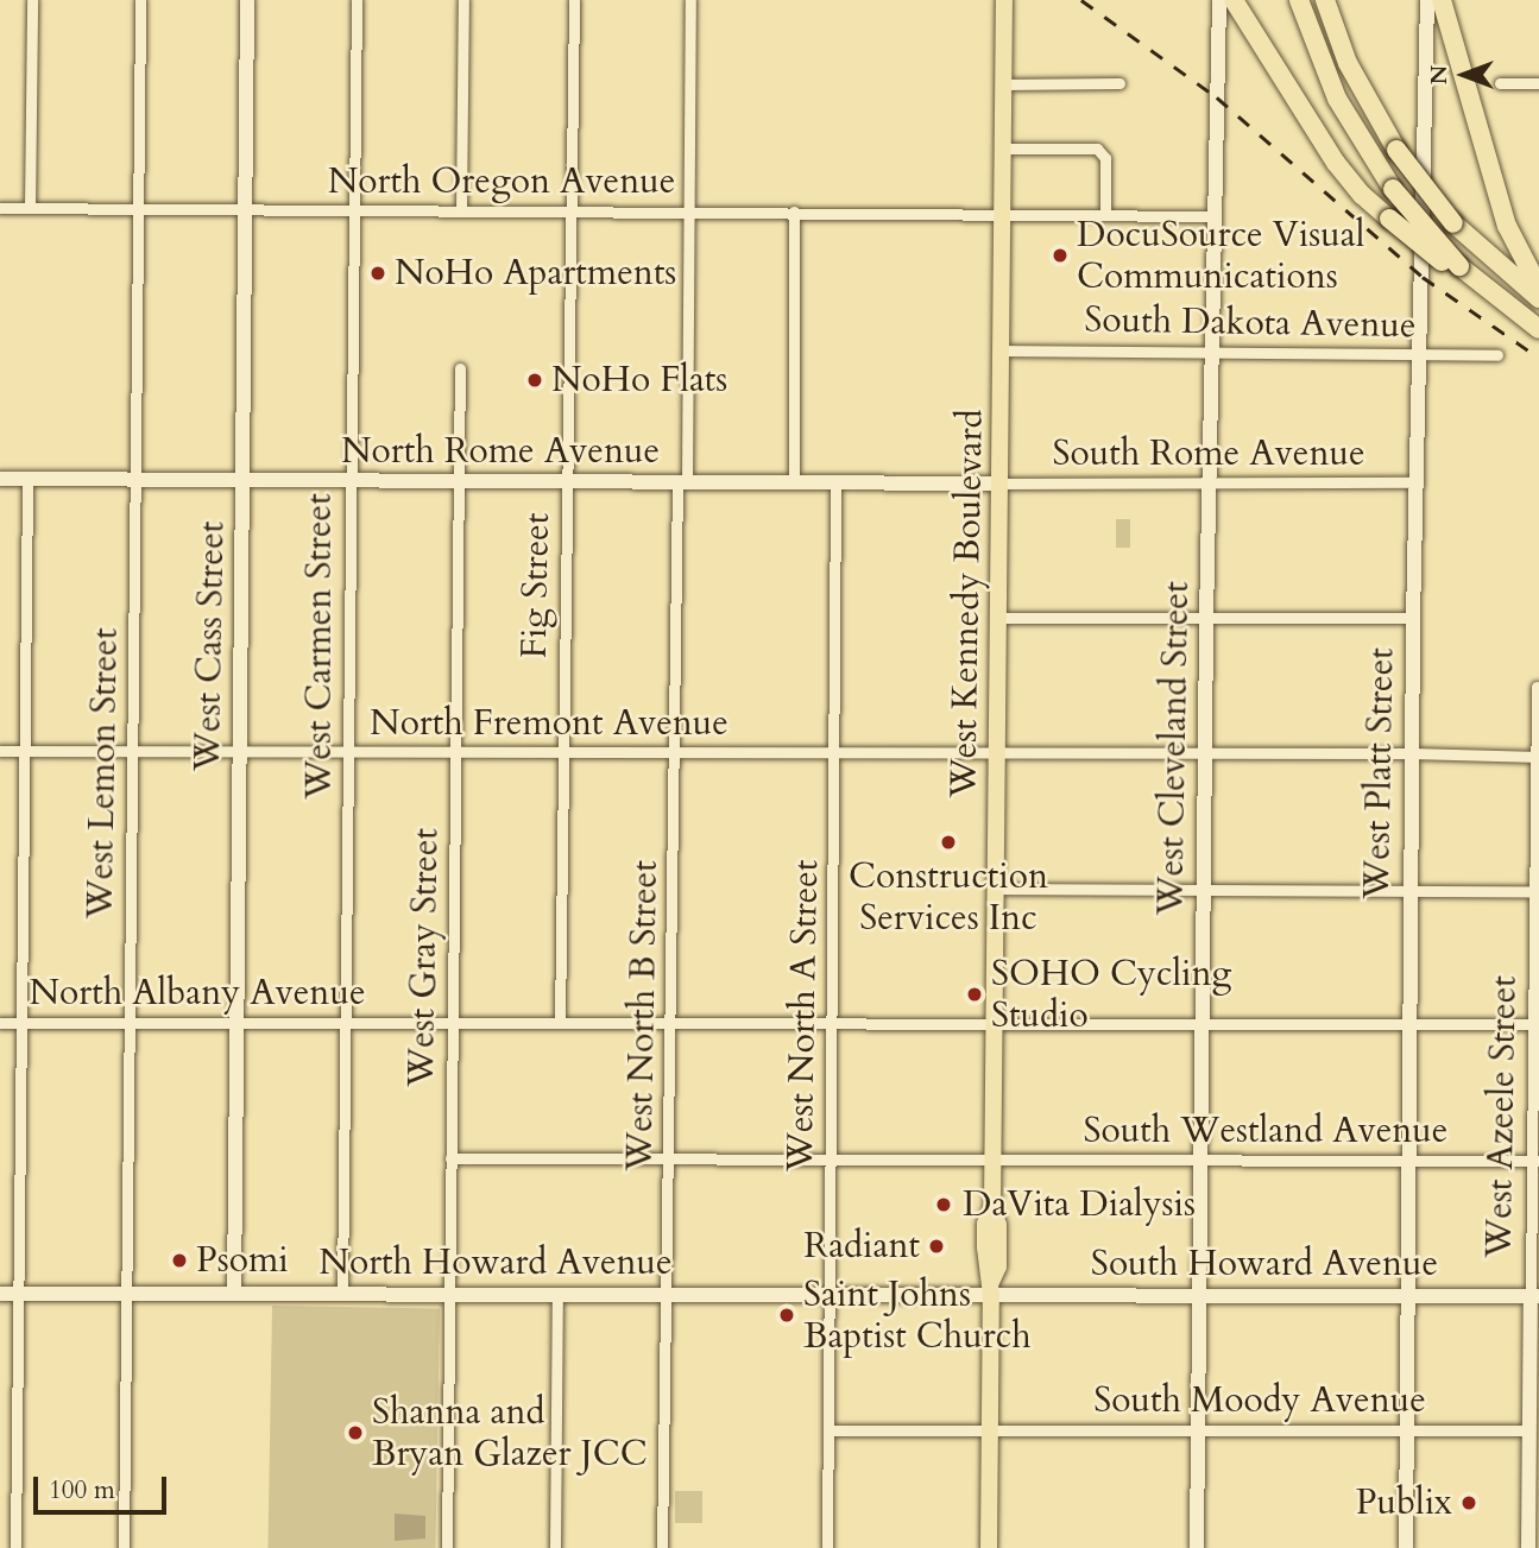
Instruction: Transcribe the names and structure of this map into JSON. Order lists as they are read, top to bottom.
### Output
{
  "streets": {
    "main road": [
      "North Rome Avenue",
      "West Kennedy Boulevard",
      "West Cass Street",
      "West Cleveland Street",
      "West Platt Street",
      "West Azeele Street",
      "North Howard Avenue",
      "South Howard Avenue"
    ],
    "street": [
      "North Oregon Avenue",
      "South Dakota Avenue",
      "South Rome Avenue",
      "Fig Street",
      "West Carmen Street",
      "North Fremont Avenue",
      "West Lemon Street",
      "West Gray Street",
      "North Albany Avenue",
      "West North B Street",
      "West North A Street",
      "South Westland Avenue",
      "South Moody Avenue"
    ]
  },
  "crossings": [
    ["North Oregon Avenue", "Fig Street"],
    ["North Oregon Avenue", "West Kennedy Boulevard"],
    ["North Oregon Avenue", "West Cass Street"],
    ["North Oregon Avenue", "West Carmen Street"],
    ["North Oregon Avenue", "West Cleveland Street"],
    ["North Oregon Avenue", "West Lemon Street"],
    ["North Oregon Avenue", "West North B Street"],
    ["South Dakota Avenue", "West Kennedy Boulevard"],
    ["South Dakota Avenue", "West Cleveland Street"],
    ["South Dakota Avenue", "West Platt Street"],
    ["North Rome Avenue", "South Rome Avenue"],
    ["North Rome Avenue", "Fig Street"],
    ["North Rome Avenue", "West Kennedy Boulevard"],
    ["North Rome Avenue", "West Cass Street"],
    ["North Rome Avenue", "West Carmen Street"],
    ["North Rome Avenue", "West Lemon Street"],
    ["North Rome Avenue", "West Gray Street"],
    ["North Rome Avenue", "West North B Street"],
    ["North Rome Avenue", "West North A Street"],
    ["South Rome Avenue", "West Kennedy Boulevard"],
    ["South Rome Avenue", "West Cleveland Street"],
    ["South Rome Avenue", "West Platt Street"],
    ["Fig Street", "North Fremont Avenue"],
    ["Fig Street", "North Albany Avenue"],
    ["West Kennedy Boulevard", "North Fremont Avenue"],
    ["West Kennedy Boulevard", "North Albany Avenue"],
    ["West Kennedy Boulevard", "South Westland Avenue"],
    ["West Kennedy Boulevard", "North Howard Avenue"],
    ["West Kennedy Boulevard", "South Howard Avenue"],
    ["West Kennedy Boulevard", "South Moody Avenue"],
    ["West Cass Street", "North Fremont Avenue"],
    ["West Cass Street", "North Albany Avenue"],
    ["West Cass Street", "North Howard Avenue"],
    ["West Carmen Street", "North Fremont Avenue"],
    ["West Carmen Street", "North Albany Avenue"],
    ["West Carmen Street", "North Howard Avenue"],
    ["North Fremont Avenue", "West Cleveland Street"],
    ["North Fremont Avenue", "West Lemon Street"],
    ["North Fremont Avenue", "West Platt Street"],
    ["North Fremont Avenue", "West Gray Street"],
    ["North Fremont Avenue", "West North B Street"],
    ["North Fremont Avenue", "West North A Street"],
    ["North Fremont Avenue", "West Azeele Street"],
    ["West Cleveland Street", "North Albany Avenue"],
    ["West Cleveland Street", "South Westland Avenue"],
    ["West Cleveland Street", "South Howard Avenue"],
    ["West Cleveland Street", "South Moody Avenue"],
    ["West Lemon Street", "North Albany Avenue"],
    ["West Lemon Street", "North Howard Avenue"],
    ["West Platt Street", "North Albany Avenue"],
    ["West Platt Street", "South Westland Avenue"],
    ["West Platt Street", "South Howard Avenue"],
    ["West Platt Street", "South Moody Avenue"],
    ["West Gray Street", "North Albany Avenue"],
    ["West Gray Street", "South Westland Avenue"],
    ["West Gray Street", "North Howard Avenue"],
    ["North Albany Avenue", "West North B Street"],
    ["North Albany Avenue", "West North A Street"],
    ["North Albany Avenue", "West Azeele Street"],
    ["West North B Street", "South Westland Avenue"],
    ["West North B Street", "North Howard Avenue"],
    ["West North A Street", "South Westland Avenue"],
    ["West North A Street", "North Howard Avenue"],
    ["West North A Street", "South Moody Avenue"],
    ["West Azeele Street", "South Westland Avenue"],
    ["West Azeele Street", "South Howard Avenue"],
    ["West Azeele Street", "South Moody Avenue"],
    ["North Howard Avenue", "South Howard Avenue"]
  ],
  "places": [
    "DocuSource Visual Communications",
    "NoHo Apartments",
    "NoHo Flats",
    "Construction Services Inc",
    "SOHO Cycling Studio",
    "DaVita Dialysis",
    "Radiant",
    "Psomi",
    "Saint Johns Baptist Church",
    "Shanna and Bryan Glazer JCC",
    "Publix"
  ],
  "scale_bar": "100 m",
  "north": "left"
}
